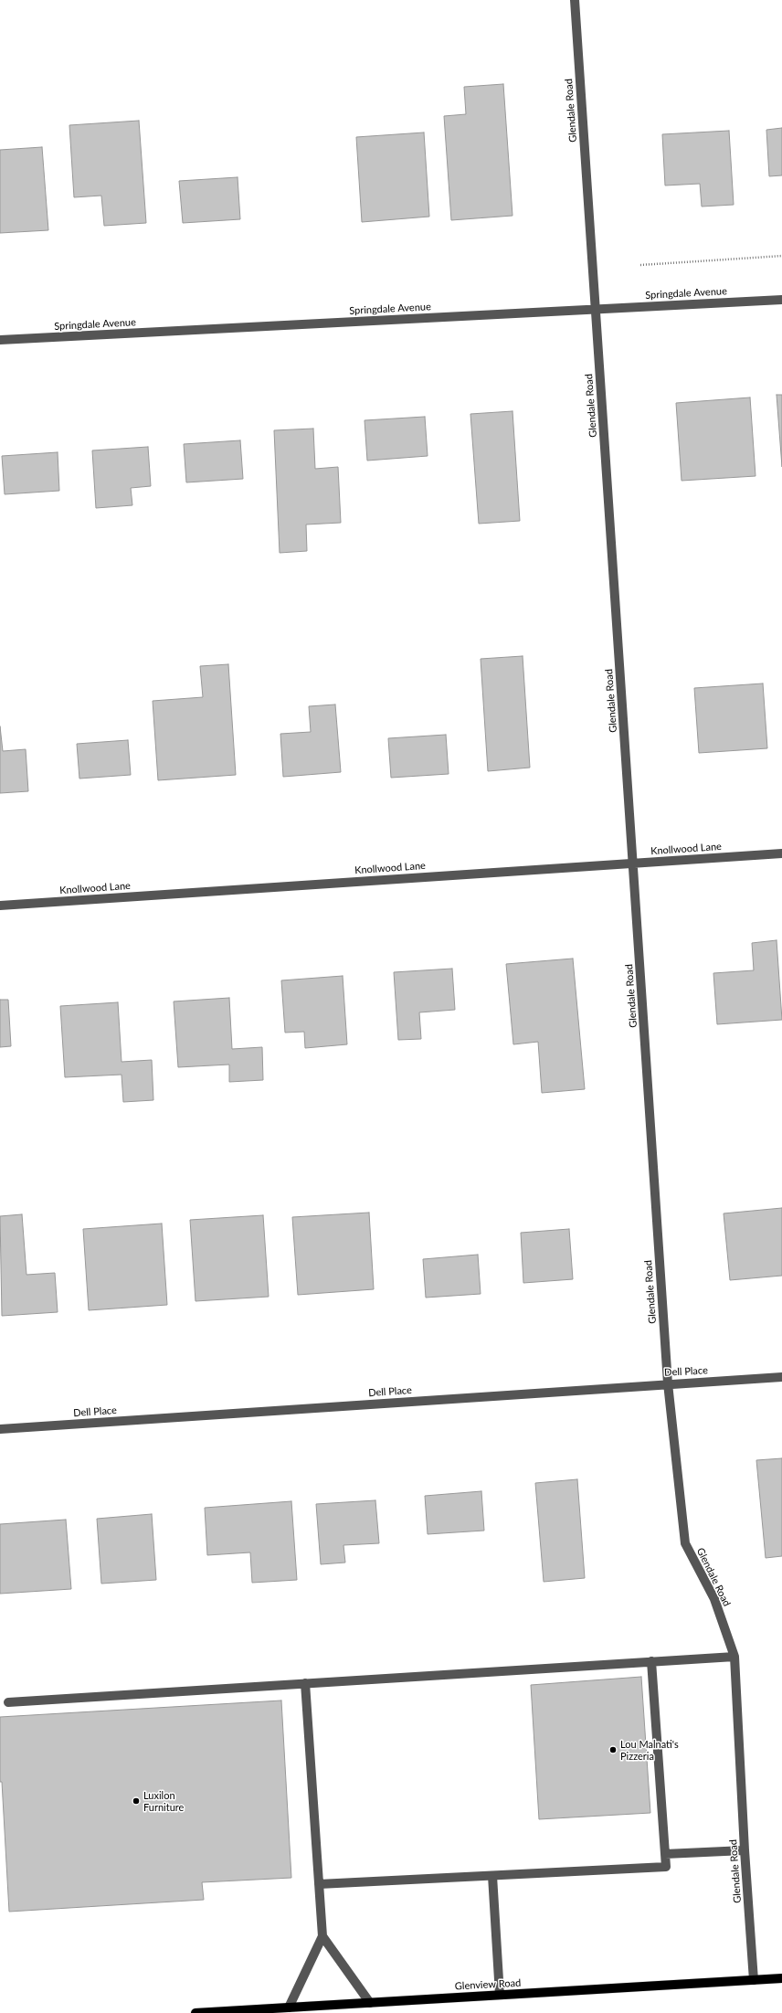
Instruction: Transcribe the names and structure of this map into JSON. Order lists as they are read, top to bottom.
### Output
{
  "streets": {
    "main road": ["Glenview Road"],
    "street": [
      "Glendale Road",
      "Springdale Avenue",
      "Knollwood Lane",
      "Dell Place"
    ]
  },
  "crossings": [
    ["Glendale Road", "Springdale Avenue"],
    ["Glendale Road", "Knollwood Lane"],
    ["Glendale Road", "Dell Place"],
    ["Glendale Road", "Glenview Road"]
  ],
  "places": ["Lou Malnati's Pizzeria", "Luxilon Furniture"]
}
